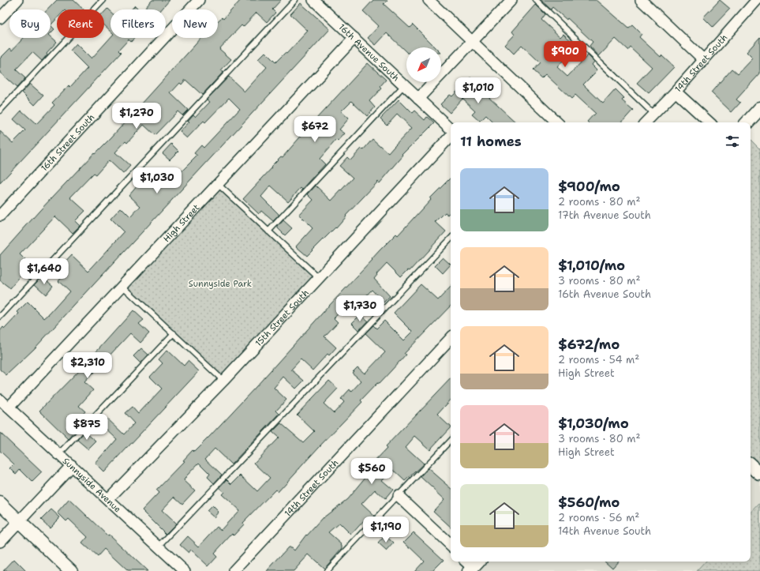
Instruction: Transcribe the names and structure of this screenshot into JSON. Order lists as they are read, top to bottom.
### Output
{
  "streets": {
    "street": [
      "16th Avenue South",
      "14th Street South",
      "16th Street South",
      "High Street",
      "15th Street South",
      "Sunnyside Avenue"
    ]
  },
  "crossings": [
    ["16th Avenue South", "High Street"],
    ["High Street", "Sunnyside Avenue"],
    ["15th Street South", "Sunnyside Avenue"]
  ],
  "parks": ["Sunnyside Park"],
  "north": "bottom left",
  "page": {
    "chip": [
      "Buy",
      "Rent",
      "Filters",
      "New"
    ],
    "price": [
      "$900",
      "$1,010",
      "$1,270",
      "$672",
      "$1,030",
      "$1,640",
      "$1,730",
      "$2,310",
      "$875",
      "$560",
      "$1,190"
    ],
    "heading": "11 homes",
    "list": [
      {
        "name": "$900/mo",
        "note": "2 rooms · 80 m² · 17th Avenue South"
      },
      {
        "name": "$1,010/mo",
        "note": "3 rooms · 80 m² · 16th Avenue South"
      },
      {
        "name": "$672/mo",
        "note": "2 rooms · 54 m² · High Street"
      },
      {
        "name": "$1,030/mo",
        "note": "3 rooms · 80 m² · High Street"
      },
      {
        "name": "$560/mo",
        "note": "2 rooms · 56 m² · 14th Avenue South"
      }
    ]
  }
}
